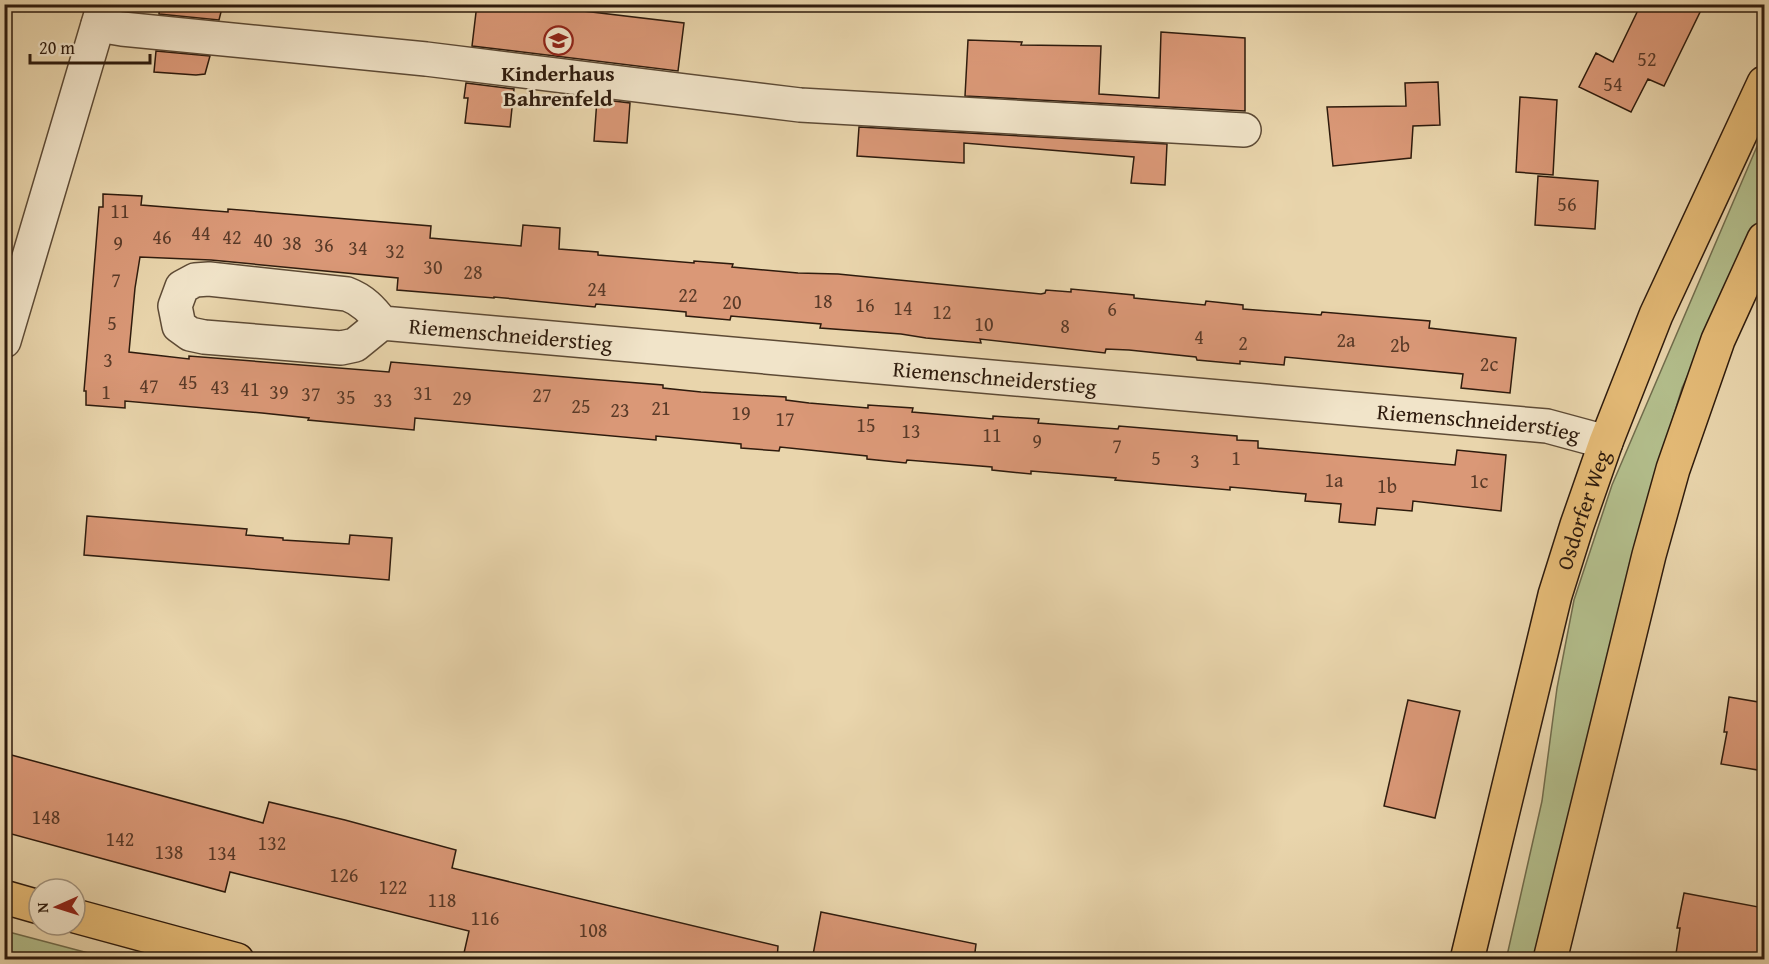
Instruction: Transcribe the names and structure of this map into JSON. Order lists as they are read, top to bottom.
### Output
{
  "streets": {
    "main road": ["Osdorfer Weg"],
    "street": ["Riemenschneiderstieg"]
  },
  "crossings": [
    ["Riemenschneiderstieg", "Osdorfer Weg"]
  ],
  "places": {
    "school or university": ["Kinderhaus Bahrenfeld"]
  },
  "house_numbers": [
    "52",
    "54",
    "56",
    "11",
    "44",
    "46",
    "42",
    "40",
    "9",
    "38",
    "36",
    "34",
    "32",
    "30",
    "28",
    "7",
    "24",
    "22",
    "18",
    "20",
    "16",
    "14",
    "6",
    "12",
    "5",
    "10",
    "8",
    "4",
    "2a",
    "2",
    "2b",
    "3",
    "2c",
    "45",
    "47",
    "43",
    "41",
    "1",
    "39",
    "31",
    "37",
    "27",
    "35",
    "29",
    "33",
    "25",
    "21",
    "23",
    "19",
    "17",
    "15",
    "13",
    "11",
    "9",
    "7",
    "5",
    "1",
    "3",
    "1a",
    "1c",
    "1b",
    "148",
    "142",
    "132",
    "138",
    "134",
    "126",
    "122",
    "118",
    "116",
    "108"
  ],
  "scale_bar": "20 m",
  "north": "left"
}
